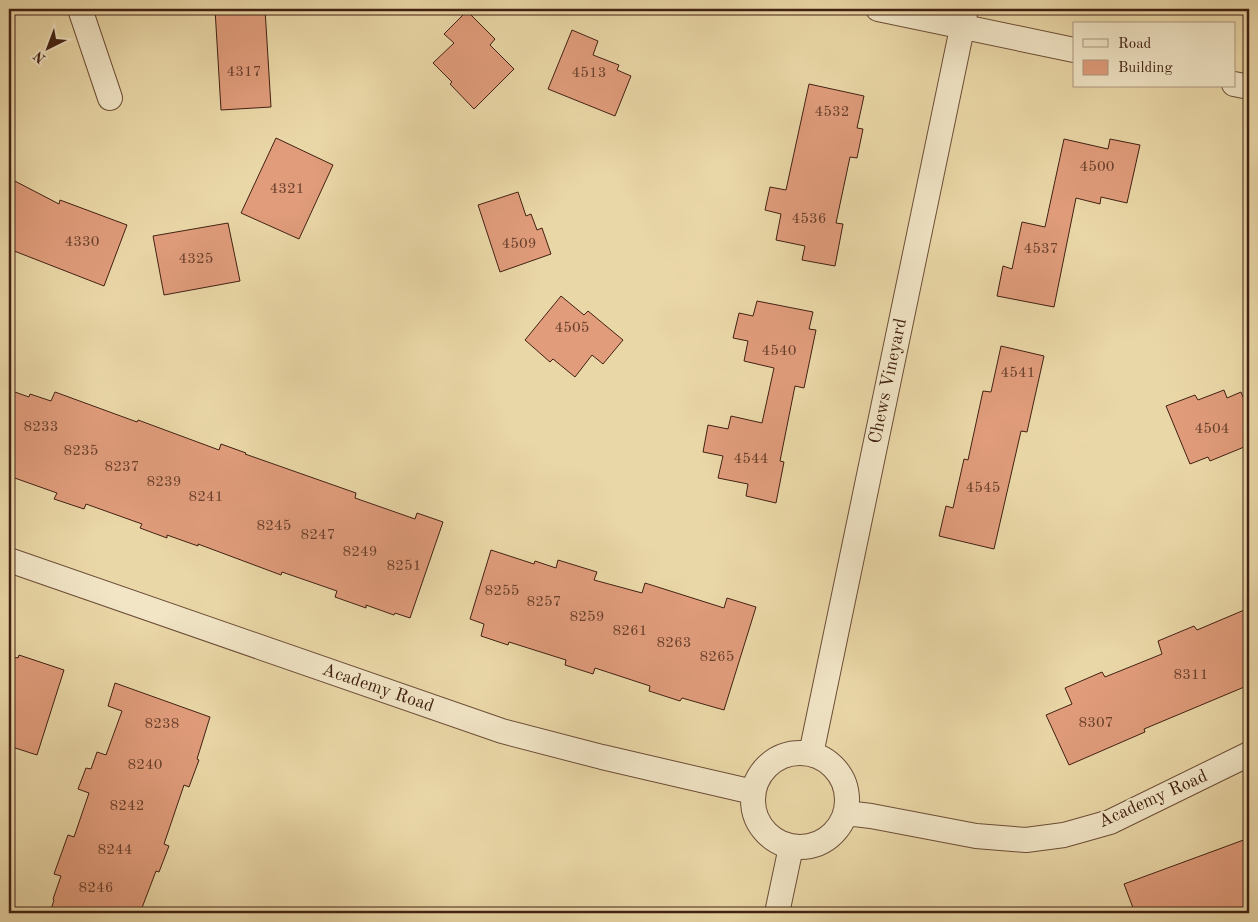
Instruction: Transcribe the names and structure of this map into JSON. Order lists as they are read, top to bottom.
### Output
{
  "streets": {
    "street": ["Chews Vineyard", "Academy Road"]
  },
  "crossings": [
    ["Chews Vineyard", "Academy Road"]
  ],
  "house_numbers": [
    "4317",
    "4513",
    "4532",
    "4500",
    "4321",
    "4536",
    "4330",
    "4509",
    "4537",
    "4325",
    "4505",
    "4540",
    "4541",
    "8233",
    "4504",
    "8235",
    "4544",
    "8237",
    "8239",
    "4545",
    "8241",
    "8245",
    "8247",
    "8249",
    "8251",
    "8255",
    "8257",
    "8259",
    "8261",
    "8263",
    "8265",
    "8311",
    "8307",
    "8238",
    "8240",
    "8242",
    "8244",
    "8246"
  ],
  "legend": ["Road", "Building"],
  "north": "bottom left"
}
